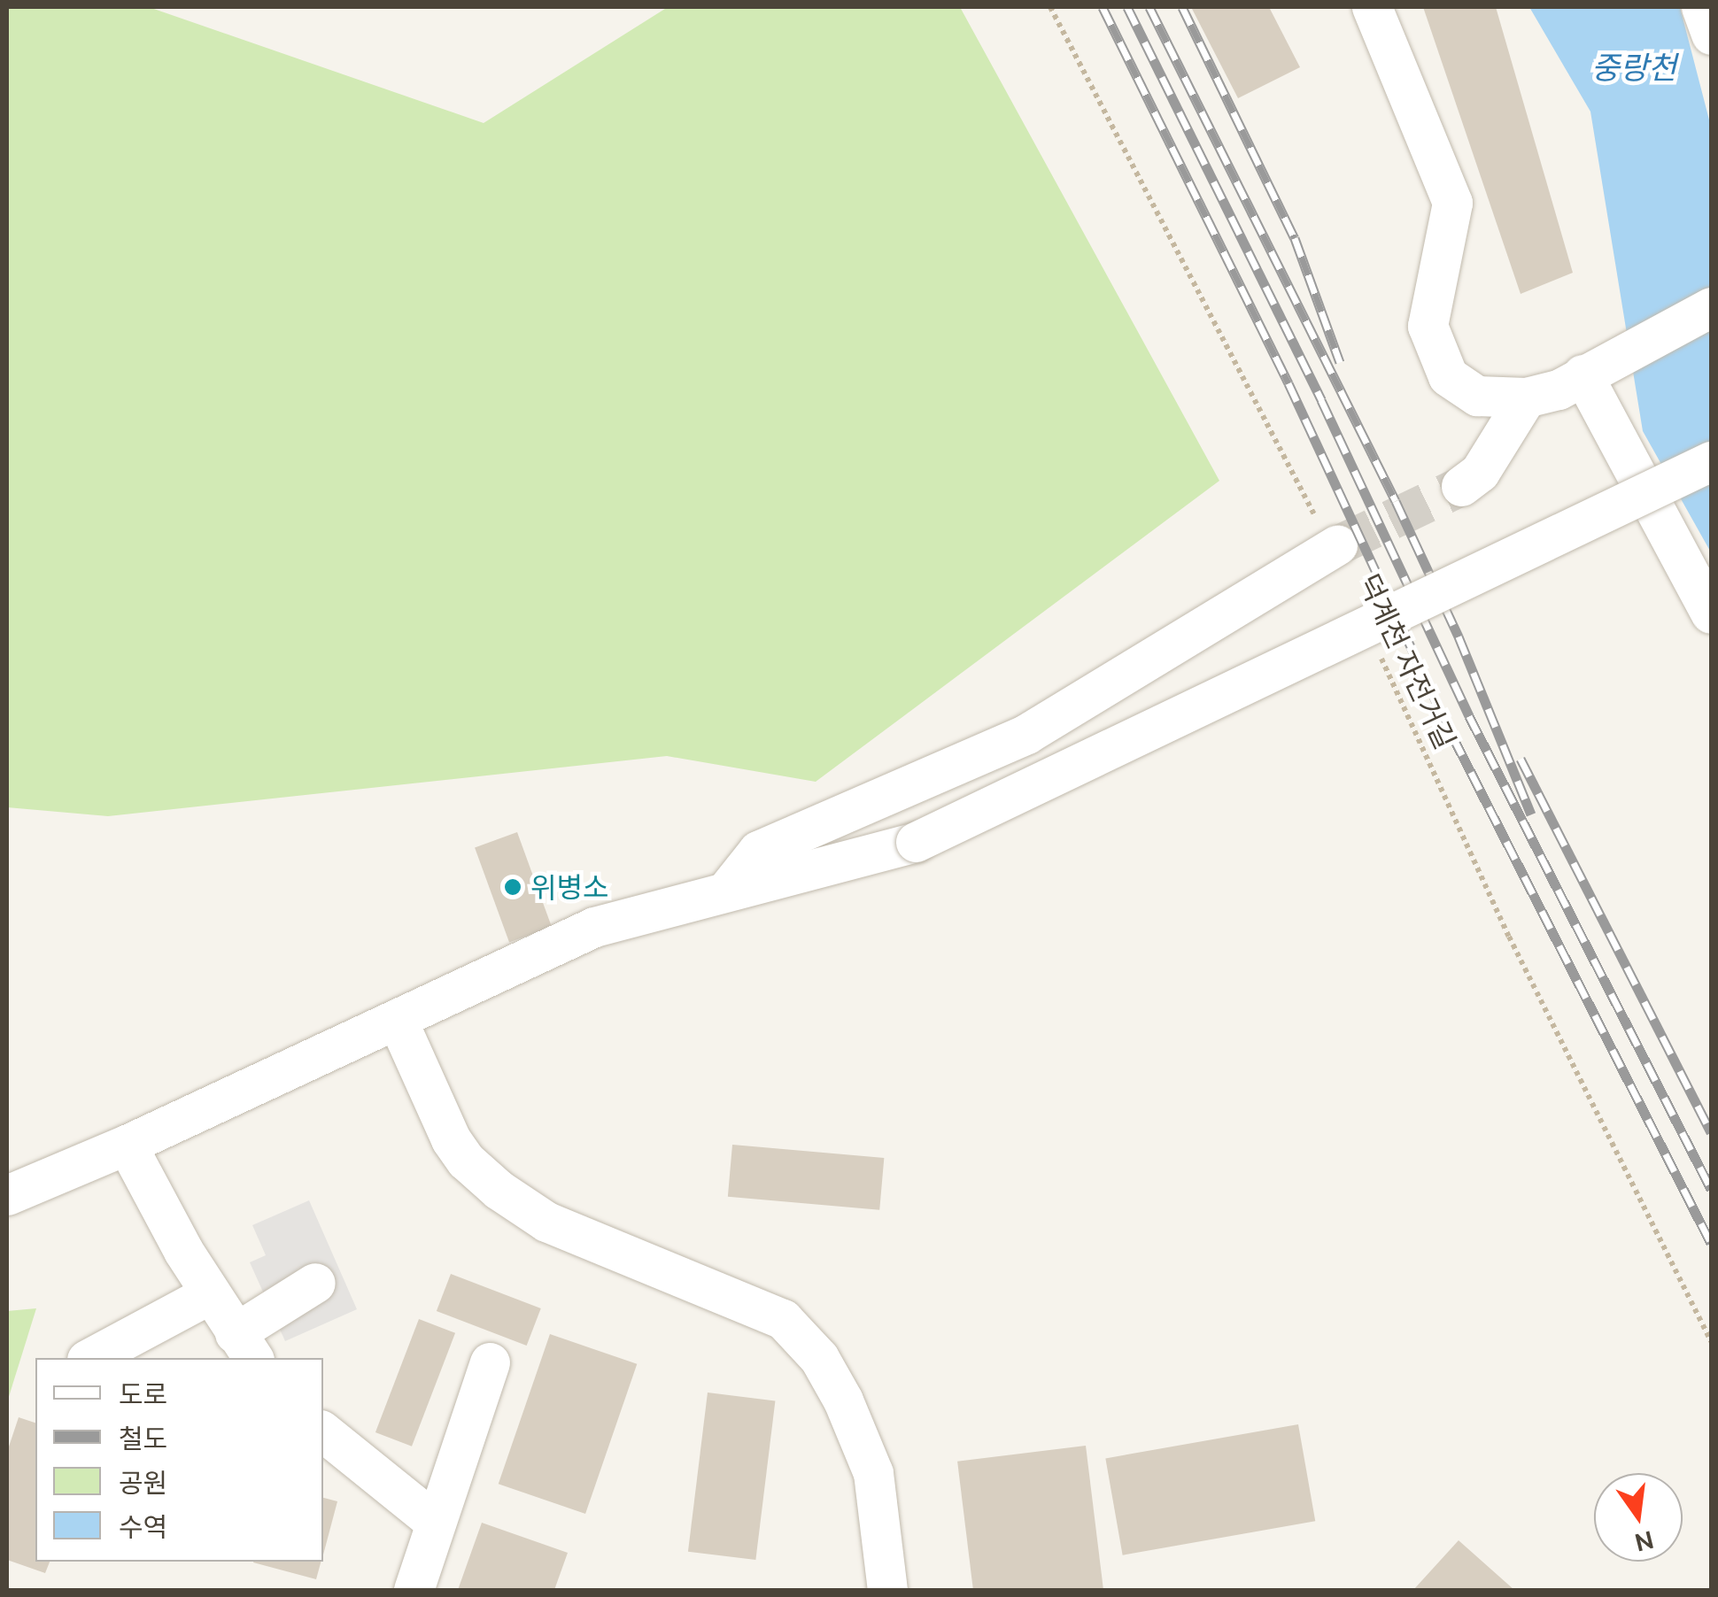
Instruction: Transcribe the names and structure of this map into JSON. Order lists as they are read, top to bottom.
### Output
{
  "streets": {
    "path": ["덕계천 자전거길"]
  },
  "water": ["중랑천"],
  "places": ["위병소"],
  "legend": [
    "도로",
    "철도",
    "공원",
    "수역"
  ],
  "north": "bottom"
}
